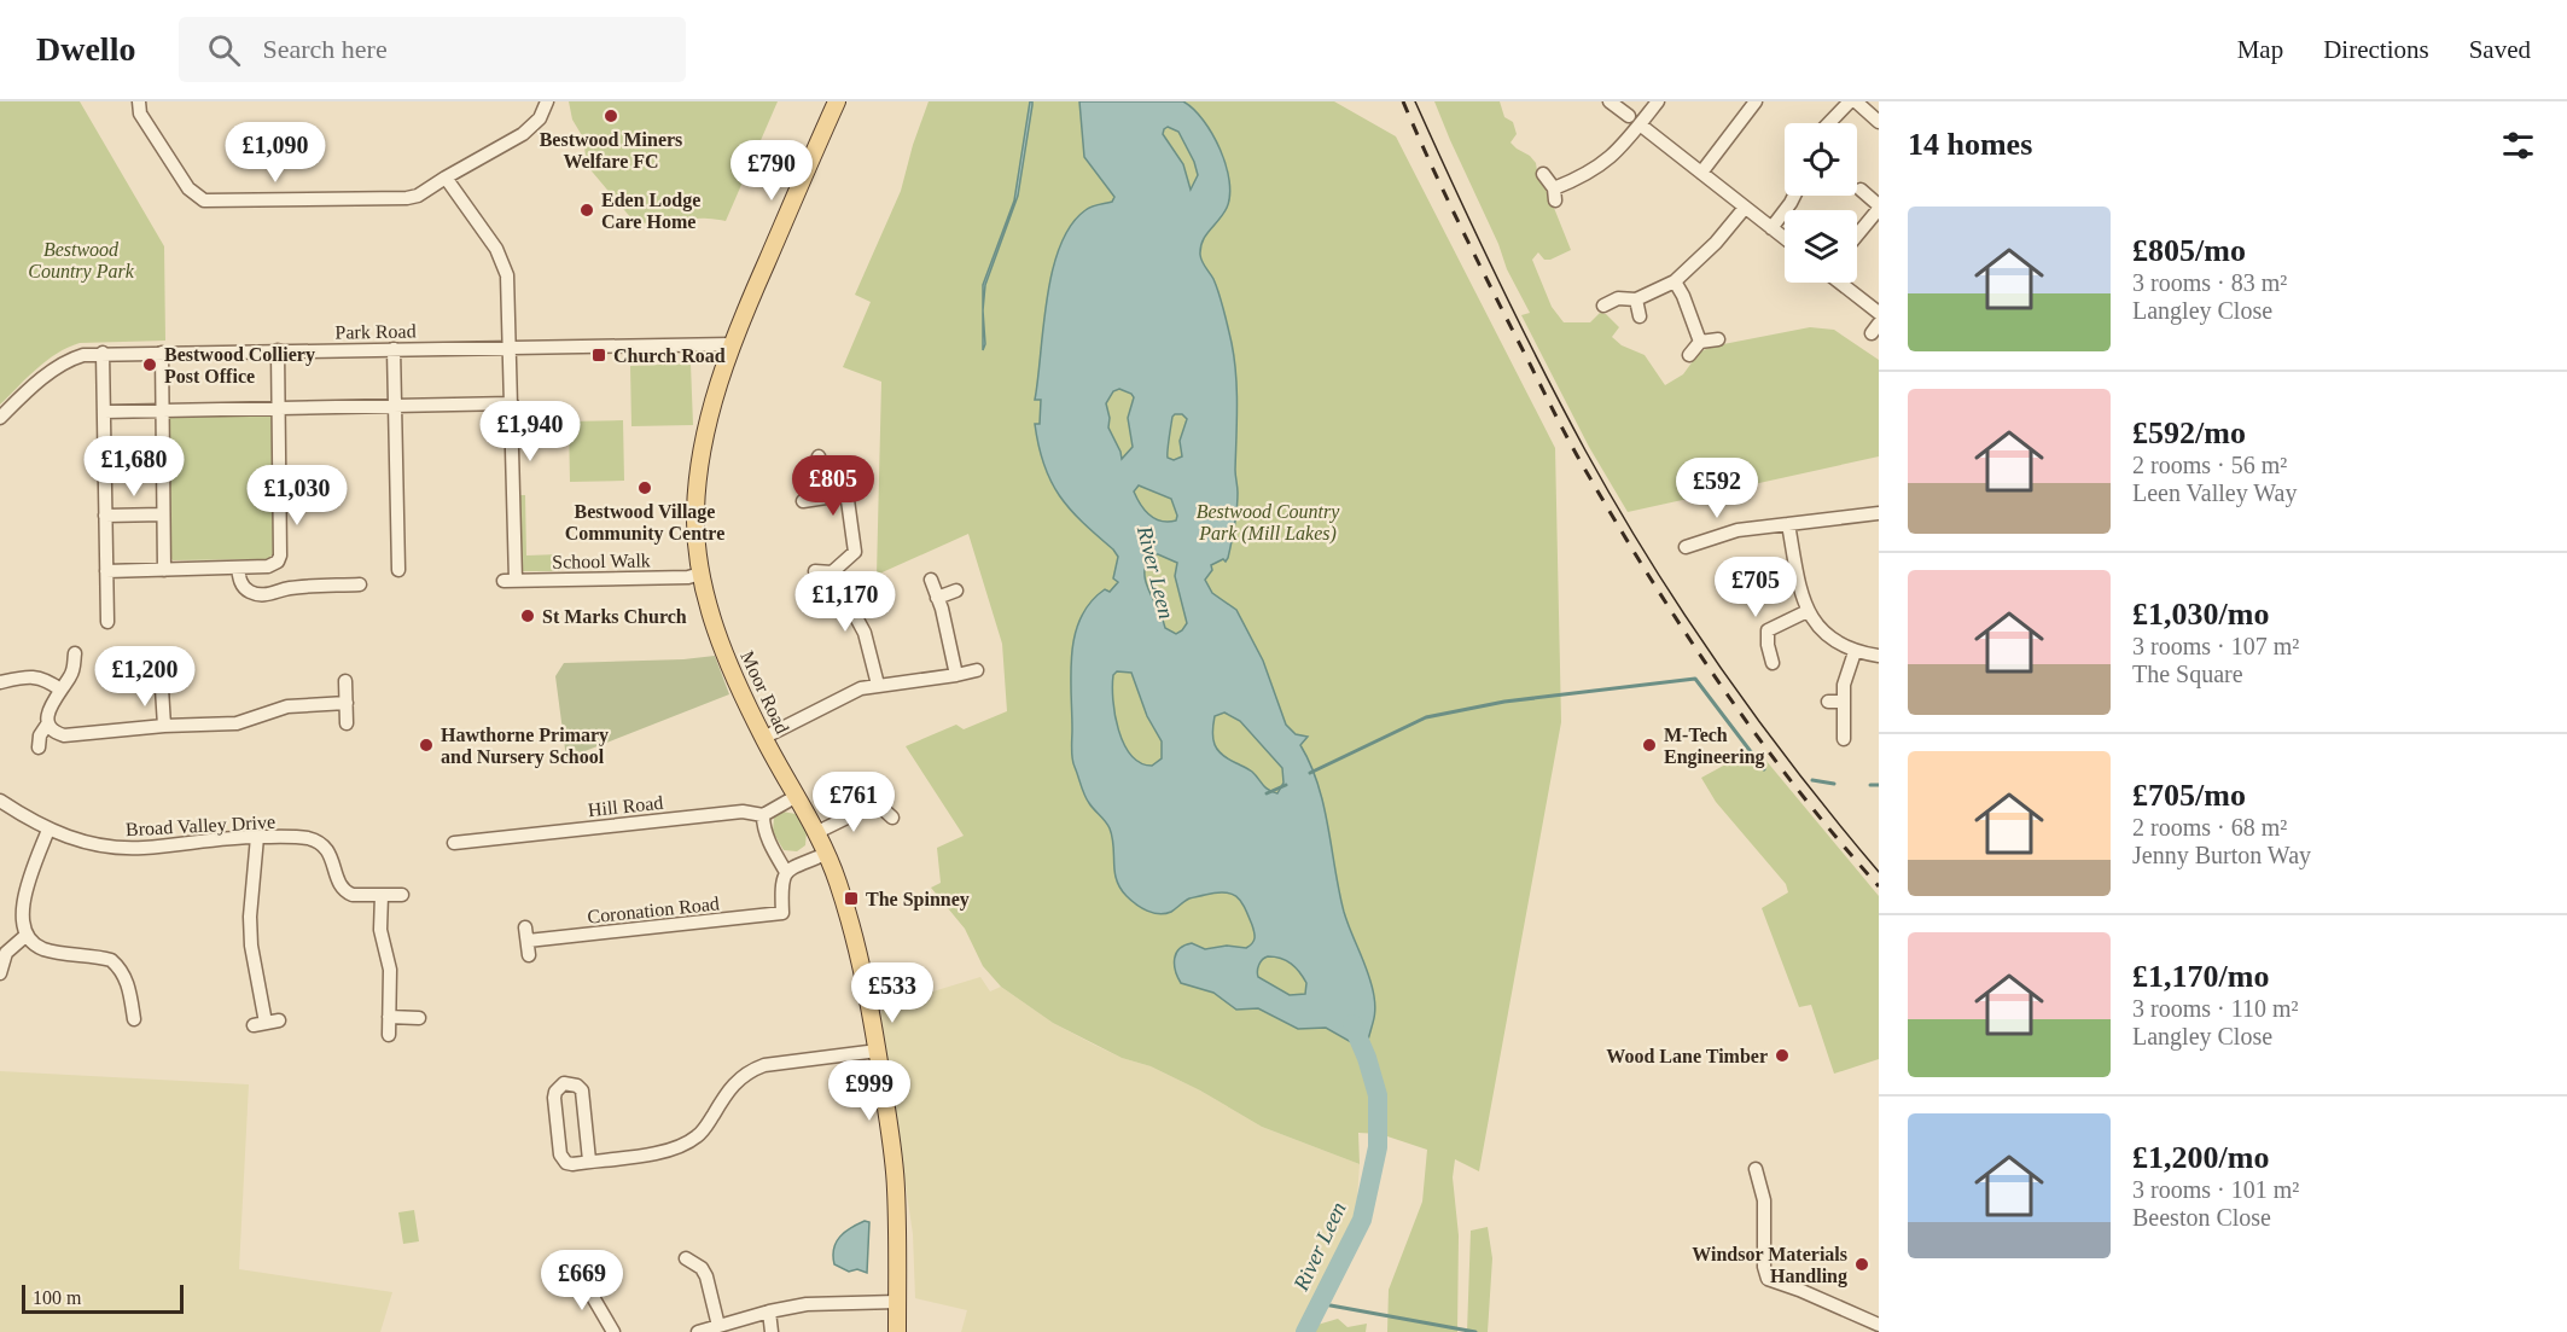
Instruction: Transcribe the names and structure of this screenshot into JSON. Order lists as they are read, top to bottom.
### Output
{
  "streets": {
    "main road": ["Moor Road"],
    "street": [
      "Park Road",
      "School Walk",
      "Hill Road",
      "Broad Valley Drive",
      "Coronation Road"
    ]
  },
  "crossings": [
    ["Park Road", "Moor Road"],
    ["School Walk", "Moor Road"]
  ],
  "water": ["River Leen"],
  "parks": ["Bestwood Country Park", "Bestwood Country Park (Mill Lakes)"],
  "places": {
    "other": [
      "Bestwood Miners Welfare FC",
      "Eden Lodge Care Home",
      "Bestwood Colliery Post Office",
      "Bestwood Village Community Centre",
      "St Marks Church",
      "Hawthorne Primary and Nursery School",
      "M-Tech Engineering",
      "Wood Lane Timber",
      "Windsor Materials Handling"
    ],
    "transit": ["Church Road", "The Spinney"]
  },
  "scale_bar": "100 m",
  "page": {
    "header": "Dwello",
    "search": "Search here",
    "nav": ["Map", "Directions", "Saved"],
    "heading": "14 homes",
    "price": [
      "£1,090",
      "£790",
      "£1,940",
      "£1,680",
      "£805",
      "£592",
      "£1,030",
      "£705",
      "£1,170",
      "£1,200",
      "£761",
      "£533",
      "£999",
      "£669"
    ],
    "list": [
      {
        "name": "£805/mo",
        "note": "3 rooms · 83 m² · Langley Close"
      },
      {
        "name": "£592/mo",
        "note": "2 rooms · 56 m² · Leen Valley Way"
      },
      {
        "name": "£1,030/mo",
        "note": "3 rooms · 107 m² · The Square"
      },
      {
        "name": "£705/mo",
        "note": "2 rooms · 68 m² · Jenny Burton Way"
      },
      {
        "name": "£1,170/mo",
        "note": "3 rooms · 110 m² · Langley Close"
      },
      {
        "name": "£1,200/mo",
        "note": "3 rooms · 101 m² · Beeston Close"
      }
    ],
    "scale": "100 m"
  }
}
